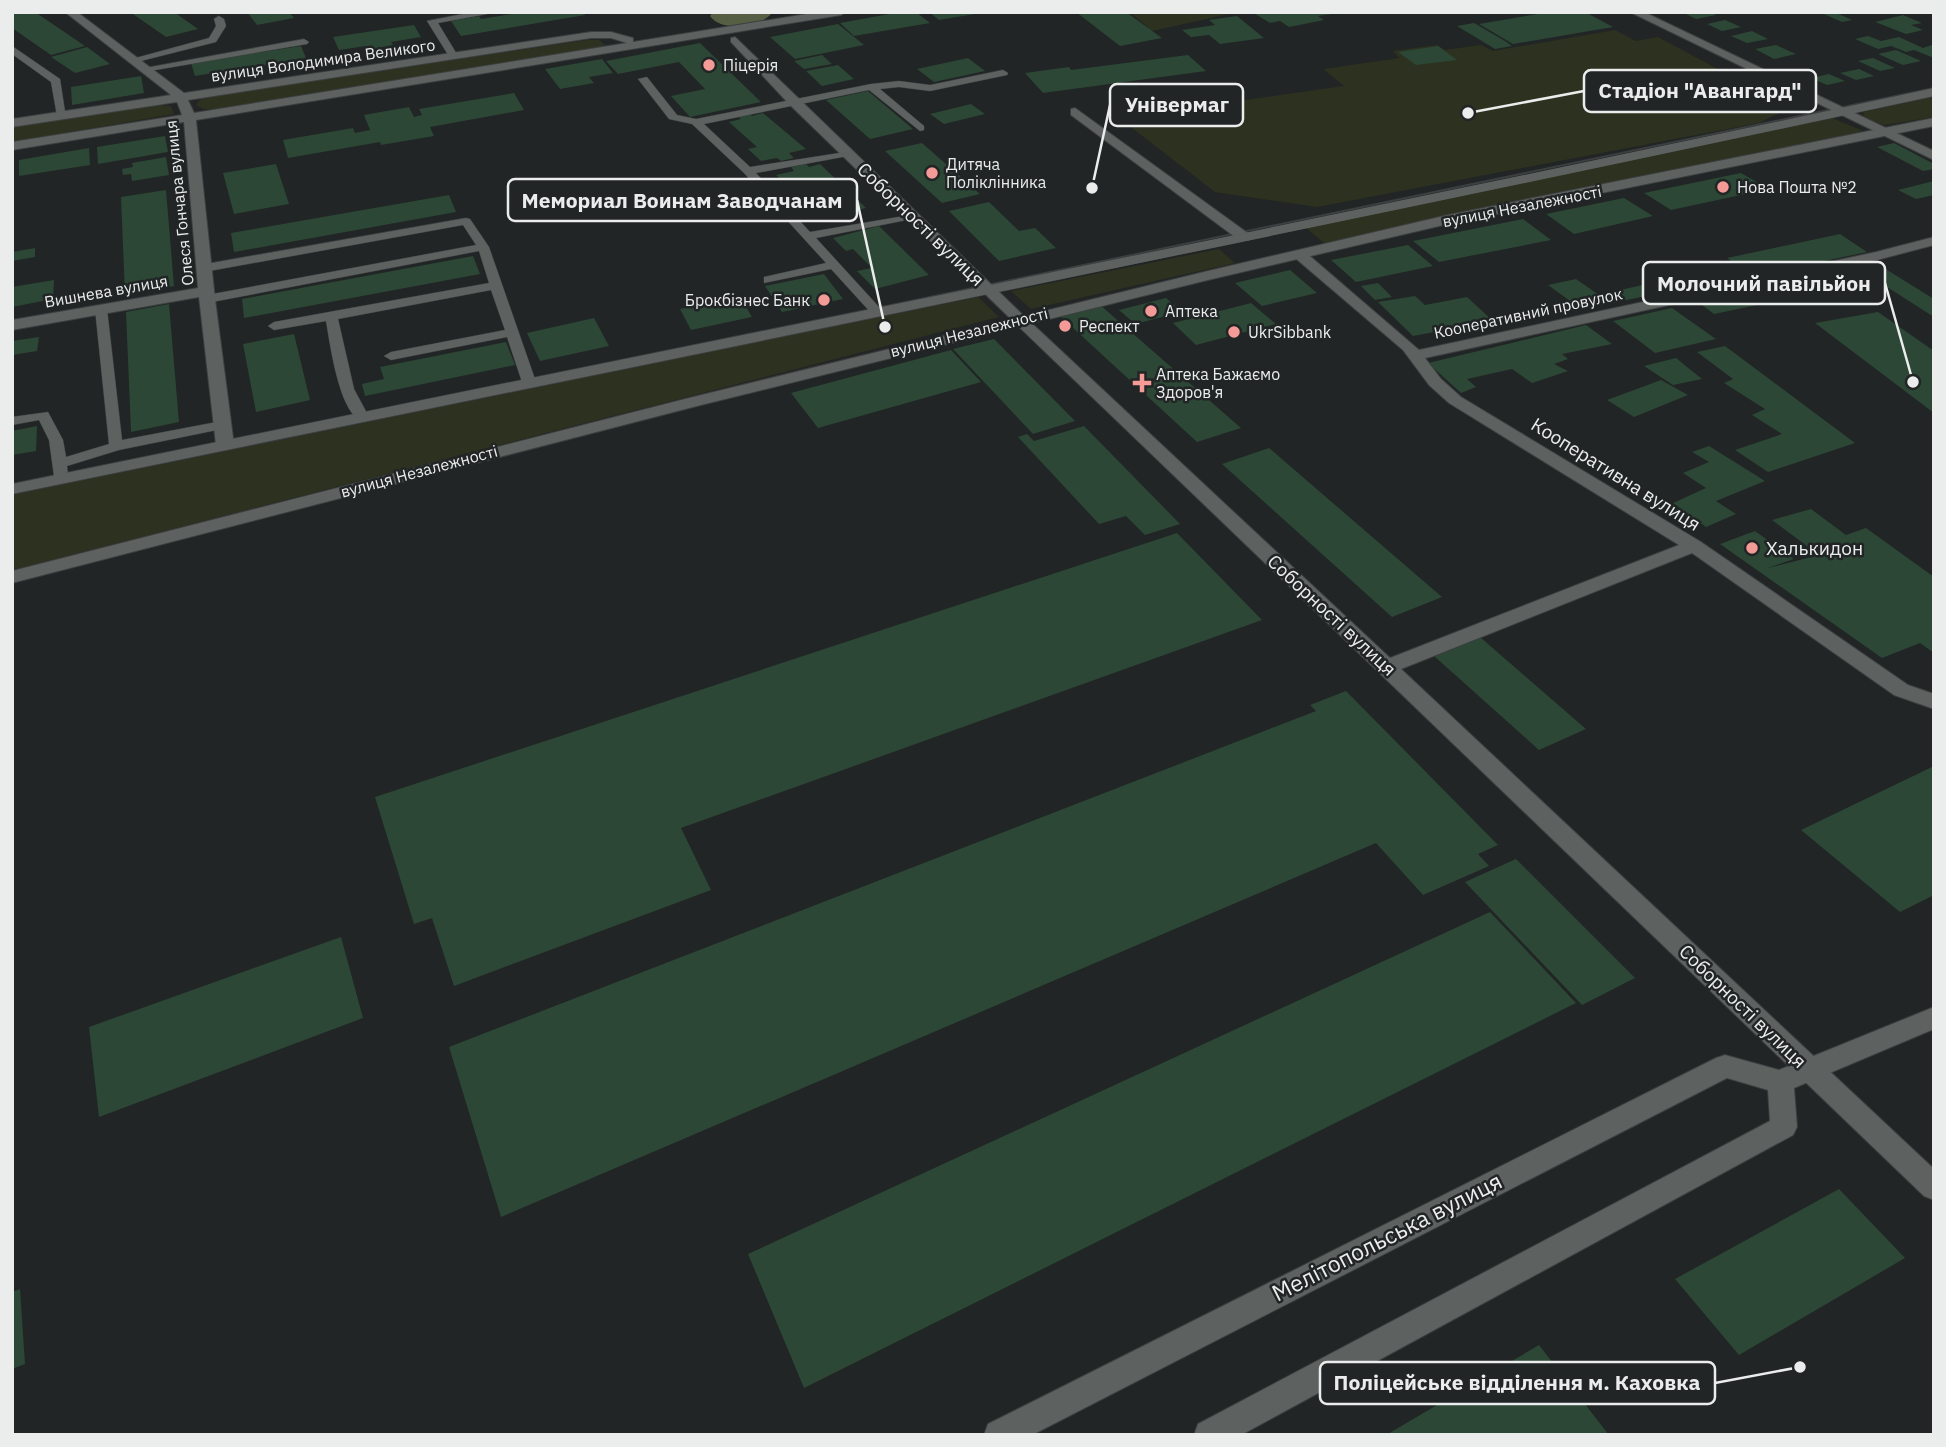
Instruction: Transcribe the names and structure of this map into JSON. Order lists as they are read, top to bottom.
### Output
{
  "streets": {
    "street": [
      "вулиця Володимира Великого",
      "Олеся Гончара вулиця",
      "вулиця Незалежності",
      "Соборності вулиця",
      "Вишнева вулиця",
      "Кооперативний провулок",
      "Кооперативна вулиця",
      "Мелітопольська вулиця"
    ]
  },
  "crossings": [
    ["вулиця Володимира Великого", "Олеся Гончара вулиця"],
    ["Олеся Гончара вулиця", "вулиця Незалежності"],
    ["Олеся Гончара вулиця", "Вишнева вулиця"],
    ["вулиця Незалежності", "Соборності вулиця"],
    ["вулиця Незалежності", "Кооперативна вулиця"],
    ["Кооперативний провулок", "Кооперативна вулиця"]
  ],
  "places": {
    "other": [
      "Піцерія",
      "Стадіон \"Авангард\"",
      "Дитяча Поліклінника",
      "Нова Пошта №2",
      "Універмаг",
      "Брокбізнес Банк",
      "Аптека",
      "Респект",
      "Мемориал Воинам Заводчанам",
      "UkrSibbank",
      "Молочний павільйон",
      "Халькидон",
      "Поліцейське відділення м. Каховка"
    ],
    "health": ["Аптека Бажаємо Здоров'я"]
  }
}
